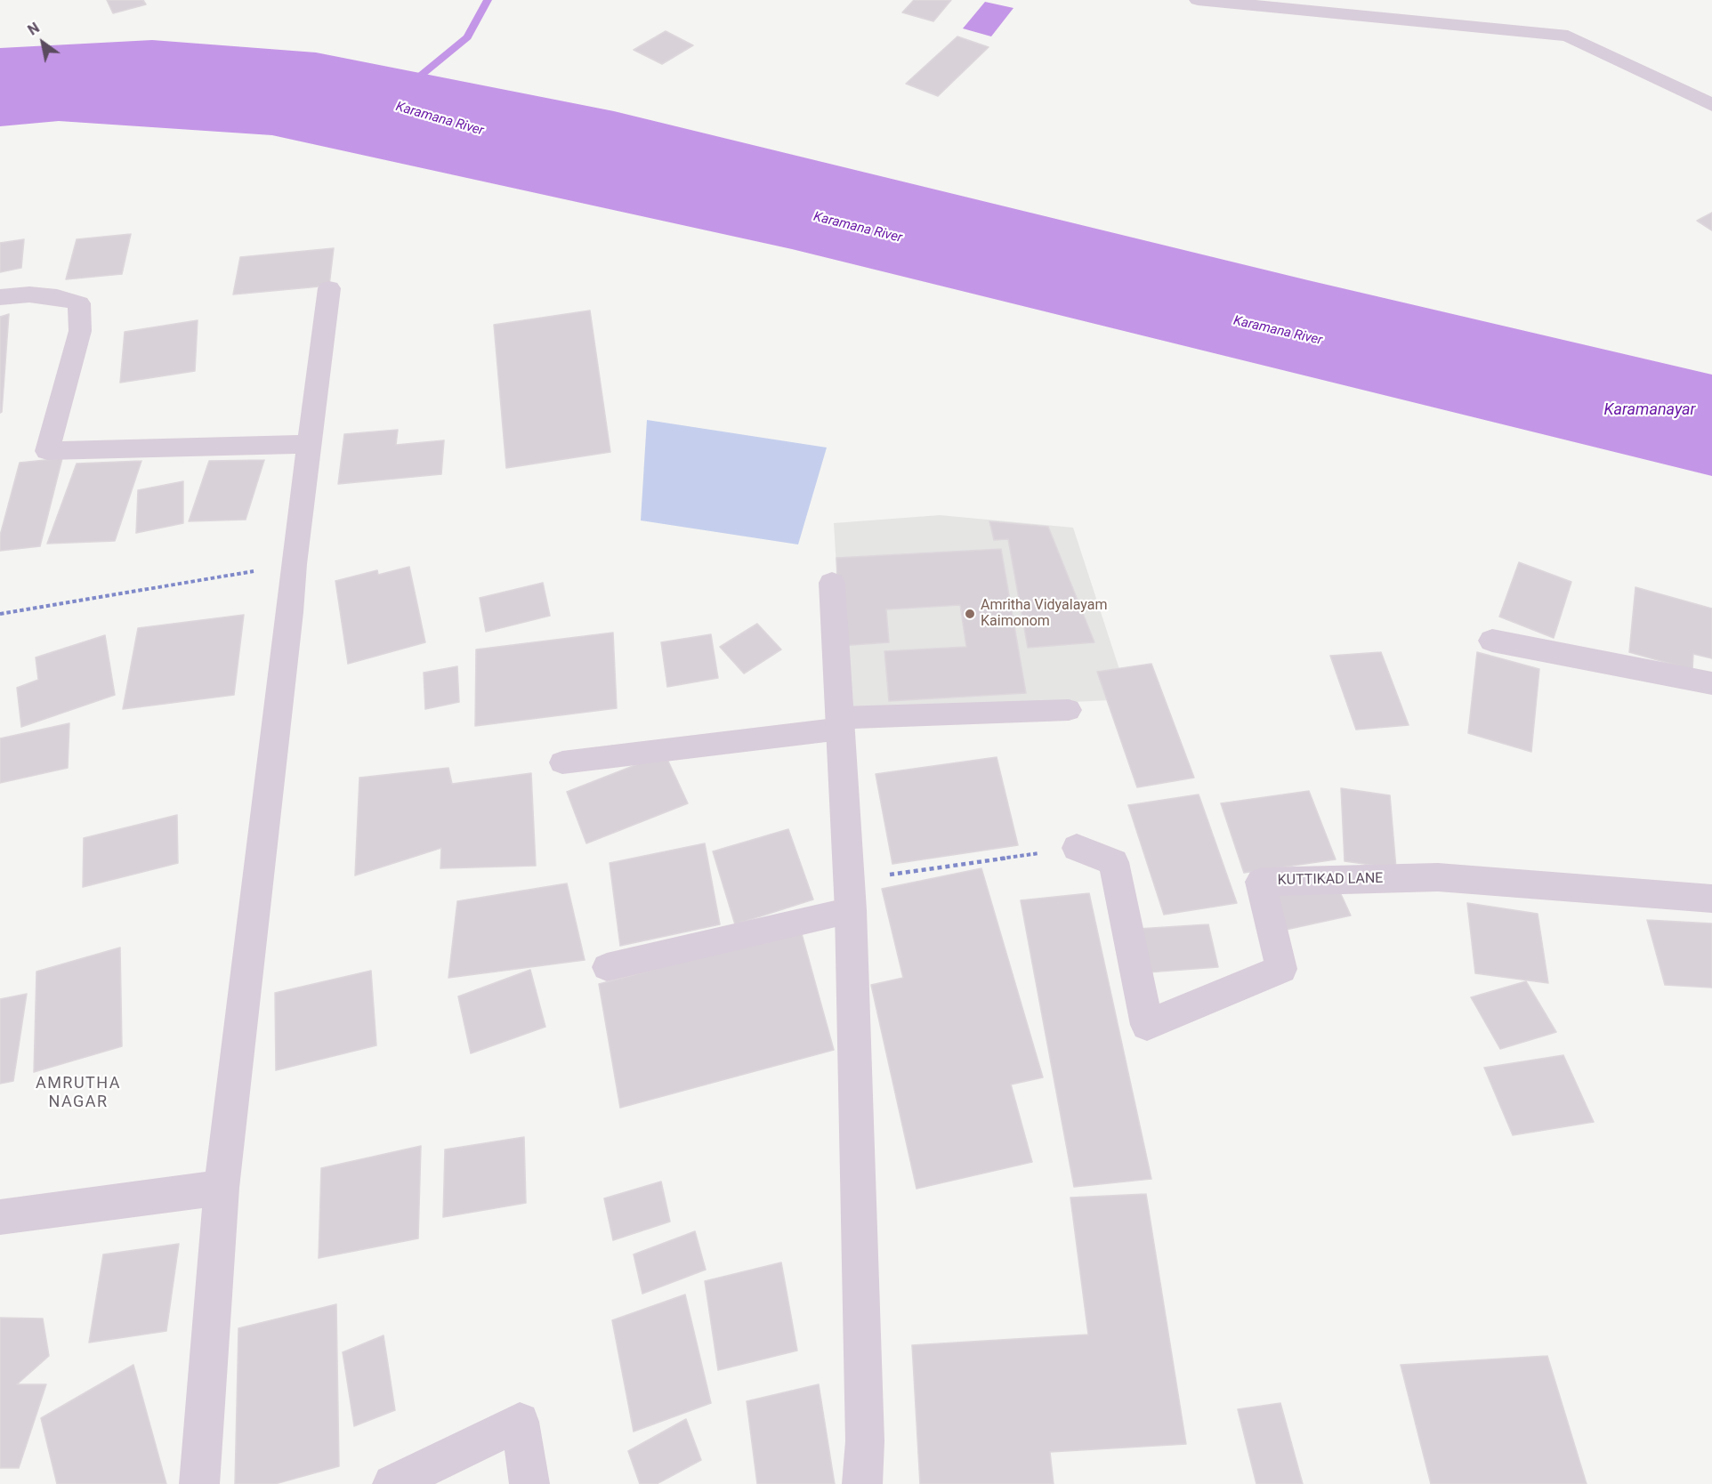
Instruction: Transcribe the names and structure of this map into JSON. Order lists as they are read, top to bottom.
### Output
{
  "streets": {
    "street": ["KUTTIKAD LANE"]
  },
  "districts": ["AMRUTHA NAGAR"],
  "water": ["Karamana River", "Karamanayar"],
  "places": ["Amritha Vidyalayam Kaimonom"],
  "north": "top left"
}
